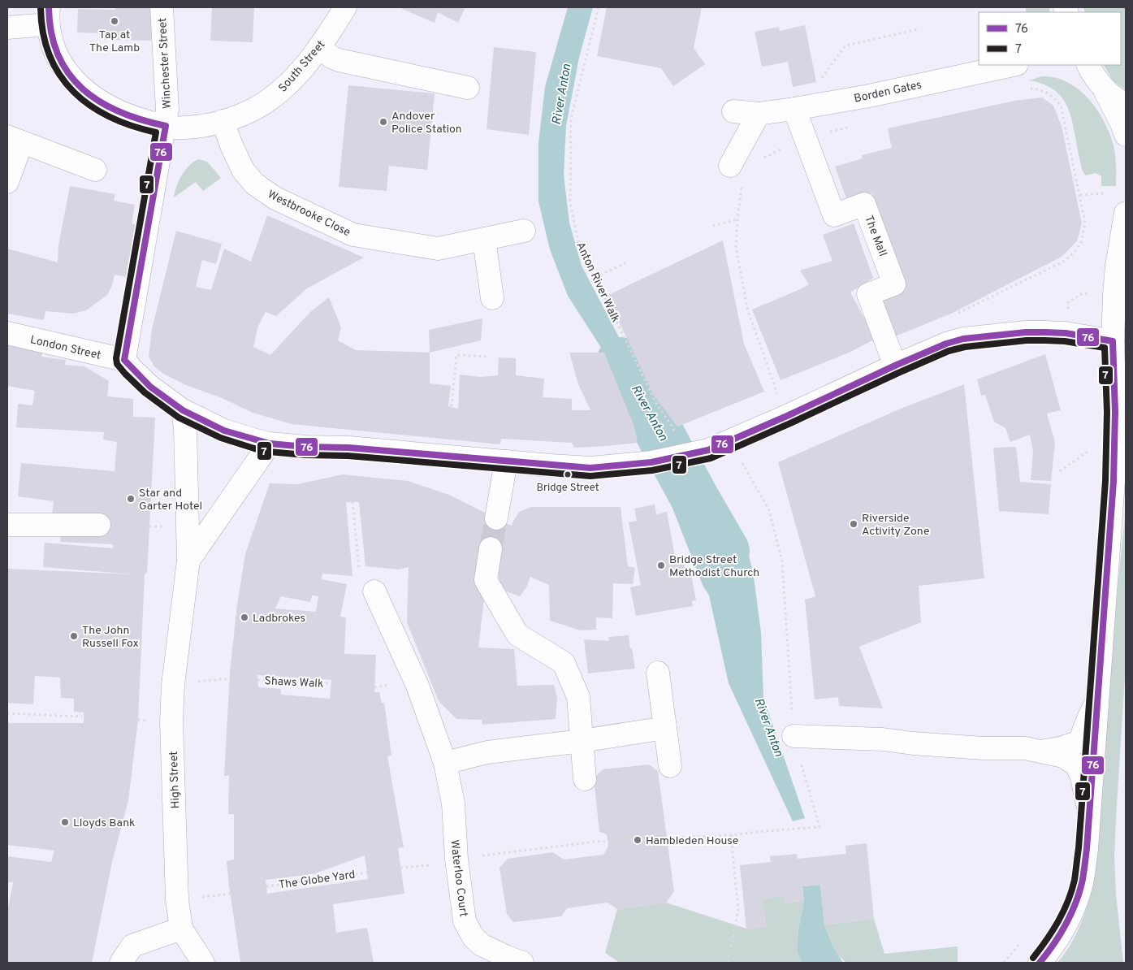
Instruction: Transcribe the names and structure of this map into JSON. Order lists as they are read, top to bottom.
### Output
{
  "streets": {
    "street": [
      "Winchester Street",
      "South Street",
      "Borden Gates",
      "Westbrooke Close",
      "The Mall",
      "London Street",
      "High Street",
      "Waterloo Court"
    ],
    "path": ["Anton River Walk", "Shaws Walk", "The Globe Yard"]
  },
  "crossings": [
    ["Winchester Street", "South Street"],
    ["Winchester Street", "London Street"],
    ["South Street", "Westbrooke Close"],
    ["Borden Gates", "The Mall"]
  ],
  "water": ["River Anton"],
  "places": [
    "Tap at The Lamb",
    "Andover Police Station",
    "Bridge Street",
    "Star and Garter Hotel",
    "Riverside Activity Zone",
    "Bridge Street Methodist Church",
    "Ladbrokes",
    "The John Russell Fox",
    "Lloyds Bank",
    "Hambleden House"
  ],
  "lines": ["transit line 76", "transit line 7"],
  "legend": ["76", "7"]
}
